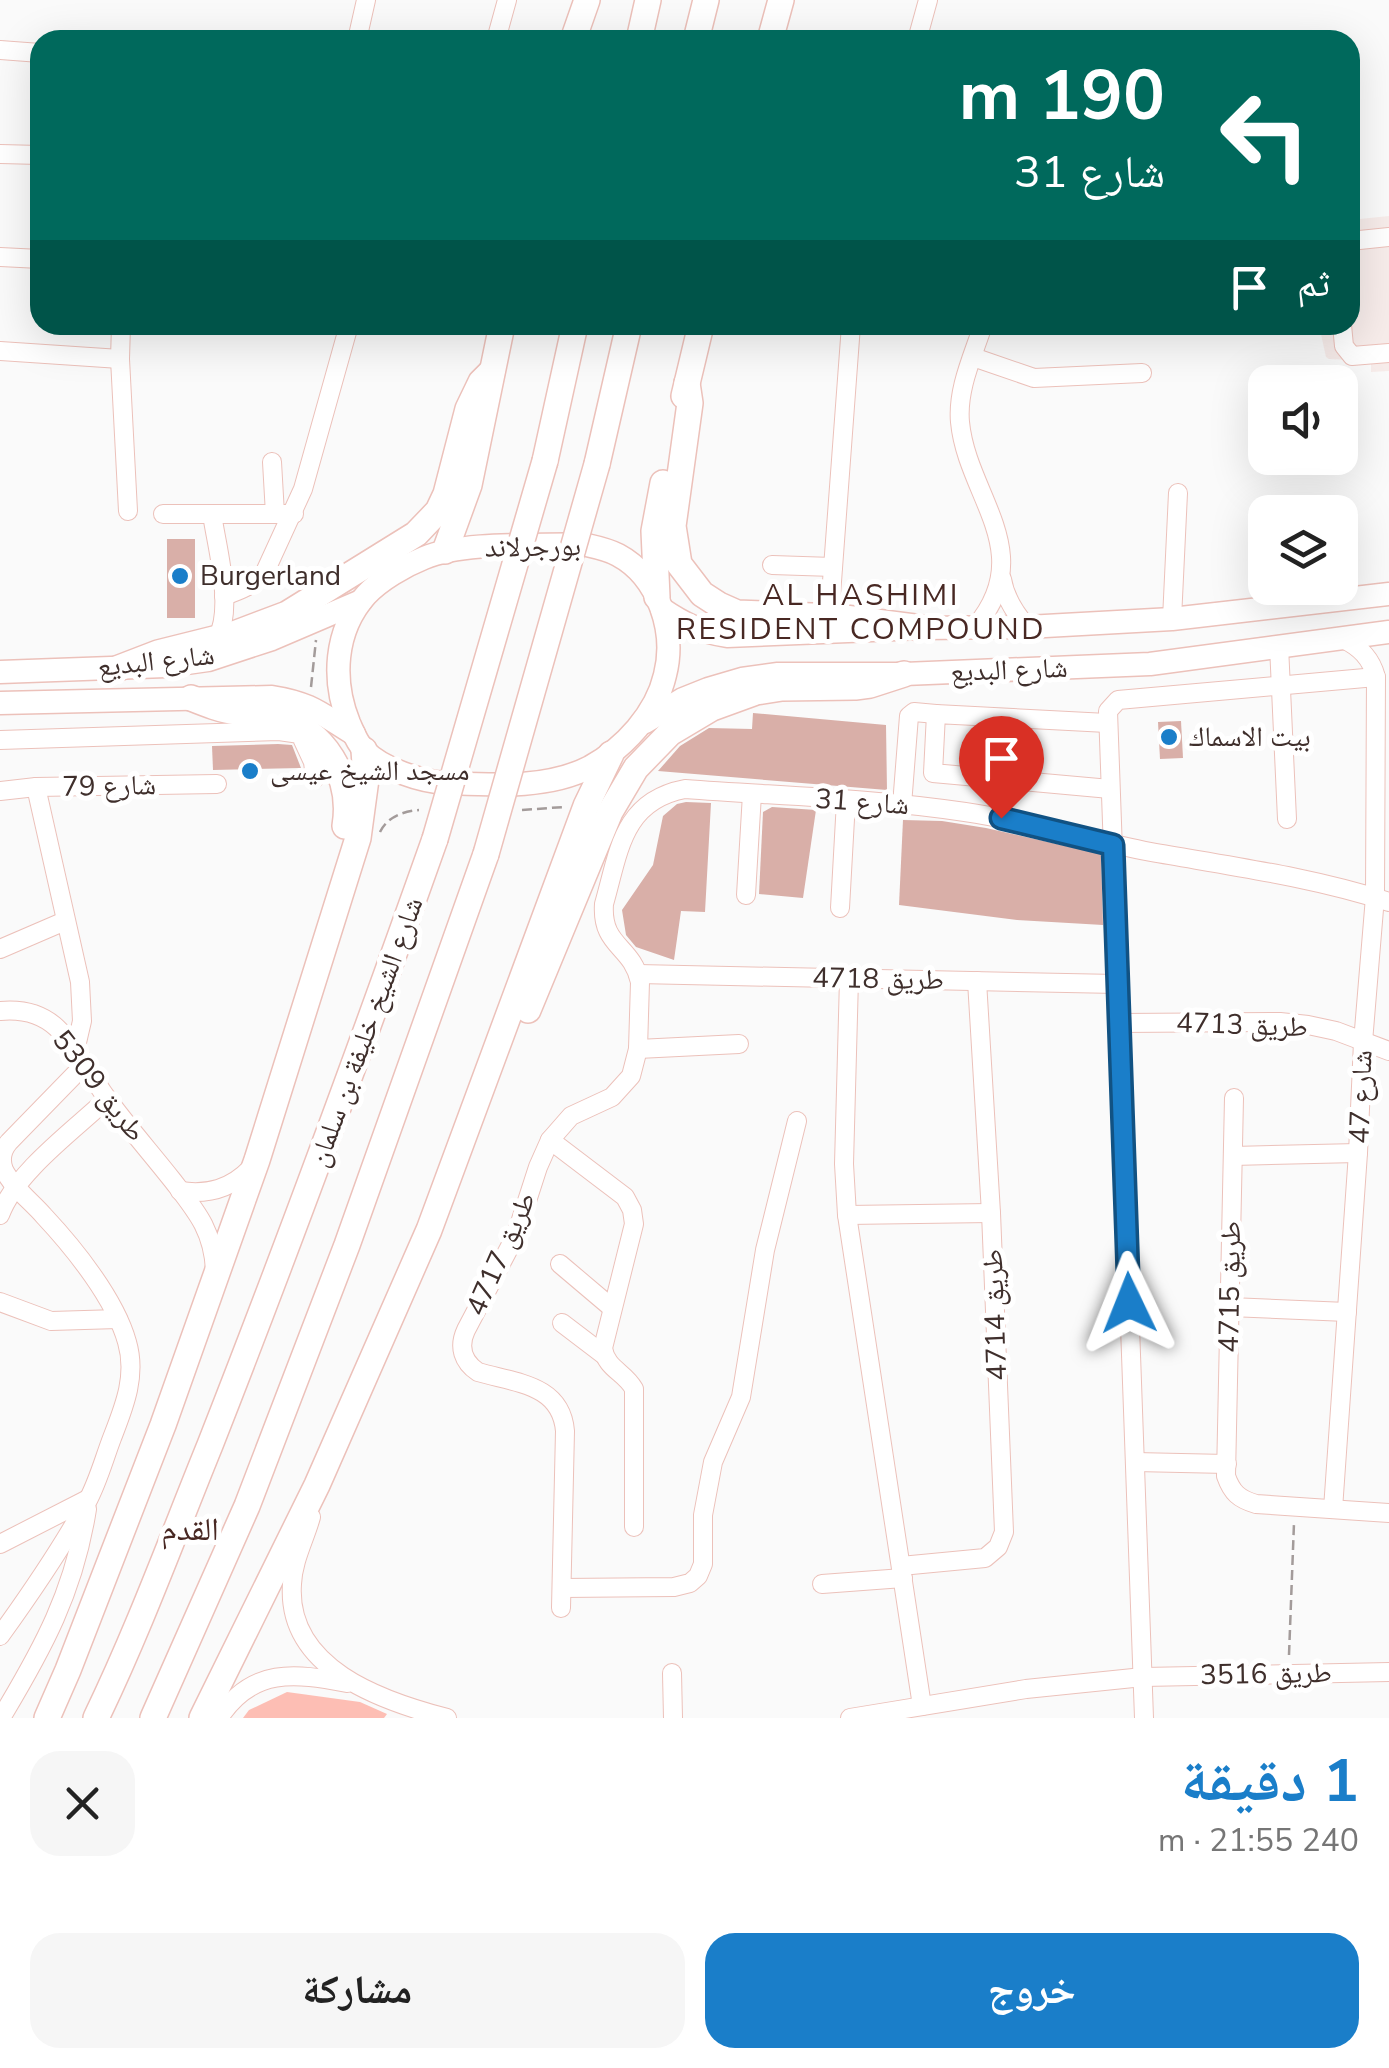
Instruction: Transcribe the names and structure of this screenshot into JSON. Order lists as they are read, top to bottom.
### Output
{
  "streets": {
    "highway": ["شارع الشيخ خليفة بن سلمان"],
    "main road": ["بورجرلاند", "شارع البديع"],
    "street": [
      "شارع 79",
      "شارع 31",
      "طريق 4718",
      "طريق 4713",
      "طريق 5309",
      "شارع 47",
      "طريق 4717",
      "طريق 4715",
      "طريق 4714",
      "طريق 3516"
    ]
  },
  "crossings": [
    ["بورجرلاند", "شارع البديع"],
    ["شارع 31", "طريق 4718"],
    ["شارع 31", "شارع 47"],
    ["شارع 31", "طريق 4717"],
    ["طريق 4718", "طريق 4717"],
    ["طريق 4718", "طريق 4714"],
    ["طريق 4713", "شارع 47"]
  ],
  "districts": ["AL HASHIMI RESIDENT COMPOUND", "القدم"],
  "places": ["Burgerland", "بيت الاسماك", "مسجد الشيخ عيسى"],
  "page": {
    "turn": ["190 m", "شارع 31"],
    "then": "ثم",
    "heading": ["1 دقيقة", "240 m · 21:55"],
    "buttons": ["خروج", "مشاركة"]
  }
}
